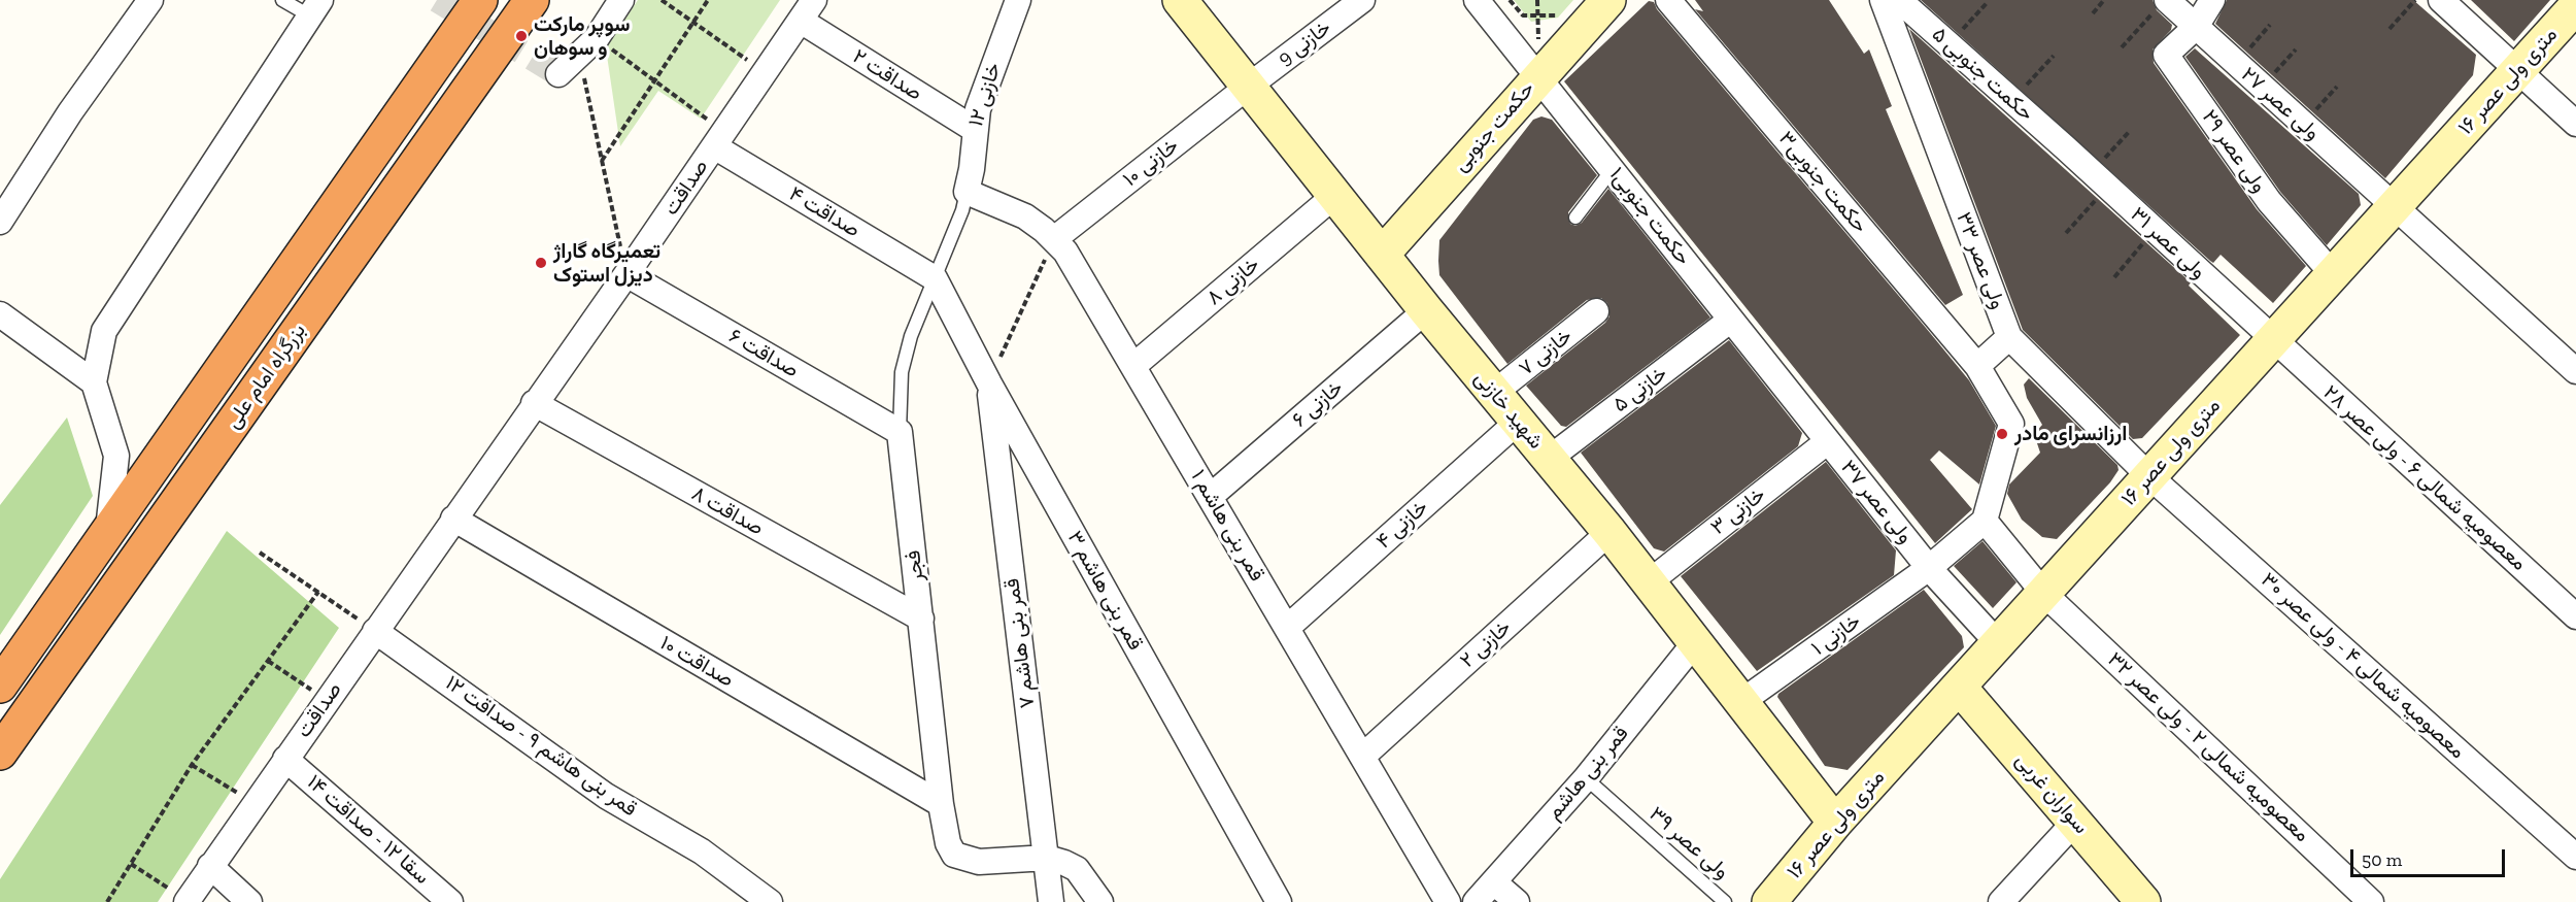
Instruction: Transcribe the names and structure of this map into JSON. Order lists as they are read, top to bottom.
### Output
{
  "streets": {
    "highway": ["بزرگراه امام علی"],
    "street": [
      "خازنی 9",
      "حکمت جنوبی ۵",
      "صداقت ۲",
      "۱۶ متری ولی عصر",
      "خازنی ۱۲",
      "ولی عصر ۲۷",
      "حکمت جنوبی",
      "ولی عصر ۲۹",
      "خازنی ۱۰",
      "حکمت جنوبی۳",
      "صداقت",
      "صداقت ۴",
      "حکمت جنوبی۱",
      "ولی عصر ۳۱",
      "ولی عصر ۳۳",
      "خازنی ۸",
      "خازنی ۷",
      "صداقت ۶",
      "خازنی ۵",
      "خازنی ۶",
      "شهید خازنی",
      "معصومیه شمالی ۶ - ولی عصر ۲۸",
      "ولی عصر ۳۷",
      "صداقت ۸",
      "خازنی ۳",
      "خازنی ۴",
      "قمر بنی هاشم ۱",
      "فجر",
      "قمر بنی هاشم ۳",
      "خازنی ۱",
      "قمر بنی هاشم ۷",
      "خازنی ۲",
      "صداقت ۱۰",
      "معصومیه شمالی ۴ - ولی عصر ۳۰",
      "قمر بنی هاشم ۹ - صداقت ۱۲",
      "معصومیه شمالی ۲ - ولی عصر ۳۲",
      "قمر بنی هاشم",
      "سواران غربی",
      "سقا ۱۲ - صداقت ۱۴"
    ],
    "lane": ["ولی عصر ۳۹"]
  },
  "crossings": [
    ["خازنی 9", "خازنی ۱۰"],
    ["خازنی 9", "شهید خازنی"],
    ["حکمت جنوبی ۵", "ولی عصر ۳۱"],
    ["صداقت ۲", "خازنی ۱۲"],
    ["صداقت ۲", "صداقت"],
    ["۱۶ متری ولی عصر", "ولی عصر ۲۷"],
    ["۱۶ متری ولی عصر", "ولی عصر ۲۹"],
    ["۱۶ متری ولی عصر", "ولی عصر ۳۱"],
    ["۱۶ متری ولی عصر", "ولی عصر ۳۳"],
    ["۱۶ متری ولی عصر", "شهید خازنی"],
    ["۱۶ متری ولی عصر", "معصومیه شمالی ۶ - ولی عصر ۲۸"],
    ["۱۶ متری ولی عصر", "ولی عصر ۳۷"],
    ["۱۶ متری ولی عصر", "معصومیه شمالی ۴ - ولی عصر ۳۰"],
    ["۱۶ متری ولی عصر", "معصومیه شمالی ۲ - ولی عصر ۳۲"],
    ["۱۶ متری ولی عصر", "سواران غربی"],
    ["خازنی ۱۲", "قمر بنی هاشم ۱"],
    ["خازنی ۱۲", "فجر"],
    ["ولی عصر ۲۷", "ولی عصر ۲۹"],
    ["حکمت جنوبی", "حکمت جنوبی۱"],
    ["حکمت جنوبی", "شهید خازنی"],
    ["خازنی ۱۰", "شهید خازنی"],
    ["خازنی ۱۰", "قمر بنی هاشم ۱"],
    ["حکمت جنوبی۳", "خازنی ۱"],
    ["حکمت جنوبی۳", "معصومیه شمالی ۲ - ولی عصر ۳۲"],
    ["صداقت", "صداقت ۴"],
    ["صداقت", "صداقت ۶"],
    ["صداقت", "صداقت ۸"],
    ["صداقت", "صداقت ۱۰"],
    ["صداقت", "قمر بنی هاشم ۹ - صداقت ۱۲"],
    ["صداقت", "سقا ۱۲ - صداقت ۱۴"],
    ["صداقت ۴", "فجر"],
    ["صداقت ۴", "قمر بنی هاشم ۳"],
    ["حکمت جنوبی۱", "خازنی ۵"],
    ["حکمت جنوبی۱", "ولی عصر ۳۷"],
    ["ولی عصر ۳۱", "معصومیه شمالی ۶ - ولی عصر ۲۸"],
    ["ولی عصر ۳۳", "معصومیه شمالی ۴ - ولی عصر ۳۰"],
    ["خازنی ۸", "شهید خازنی"],
    ["خازنی ۸", "قمر بنی هاشم ۱"],
    ["خازنی ۷", "شهید خازنی"],
    ["صداقت ۶", "فجر"],
    ["خازنی ۵", "شهید خازنی"],
    ["خازنی ۶", "شهید خازنی"],
    ["خازنی ۶", "قمر بنی هاشم ۱"],
    ["شهید خازنی", "خازنی ۳"],
    ["شهید خازنی", "خازنی ۴"],
    ["شهید خازنی", "خازنی ۱"],
    ["شهید خازنی", "خازنی ۲"],
    ["شهید خازنی", "قمر بنی هاشم"],
    ["ولی عصر ۳۷", "خازنی ۳"],
    ["ولی عصر ۳۷", "خازنی ۱"],
    ["صداقت ۸", "فجر"],
    ["خازنی ۴", "قمر بنی هاشم ۱"],
    ["قمر بنی هاشم ۱", "فجر"],
    ["قمر بنی هاشم ۱", "خازنی ۲"],
    ["فجر", "قمر بنی هاشم ۳"],
    ["فجر", "قمر بنی هاشم ۷"],
    ["فجر", "صداقت ۱۰"],
    ["قمر بنی هاشم ۳", "قمر بنی هاشم ۷"],
    ["خازنی ۱", "معصومیه شمالی ۲ - ولی عصر ۳۲"],
    ["قمر بنی هاشم", "ولی عصر ۳۹"]
  ],
  "places": ["سوپر مارکت و سوهان", "تعمیرگاه گاراژ دیزل استوک", "ارزانسرای مادر"],
  "scale_bar": "50 m"
}
